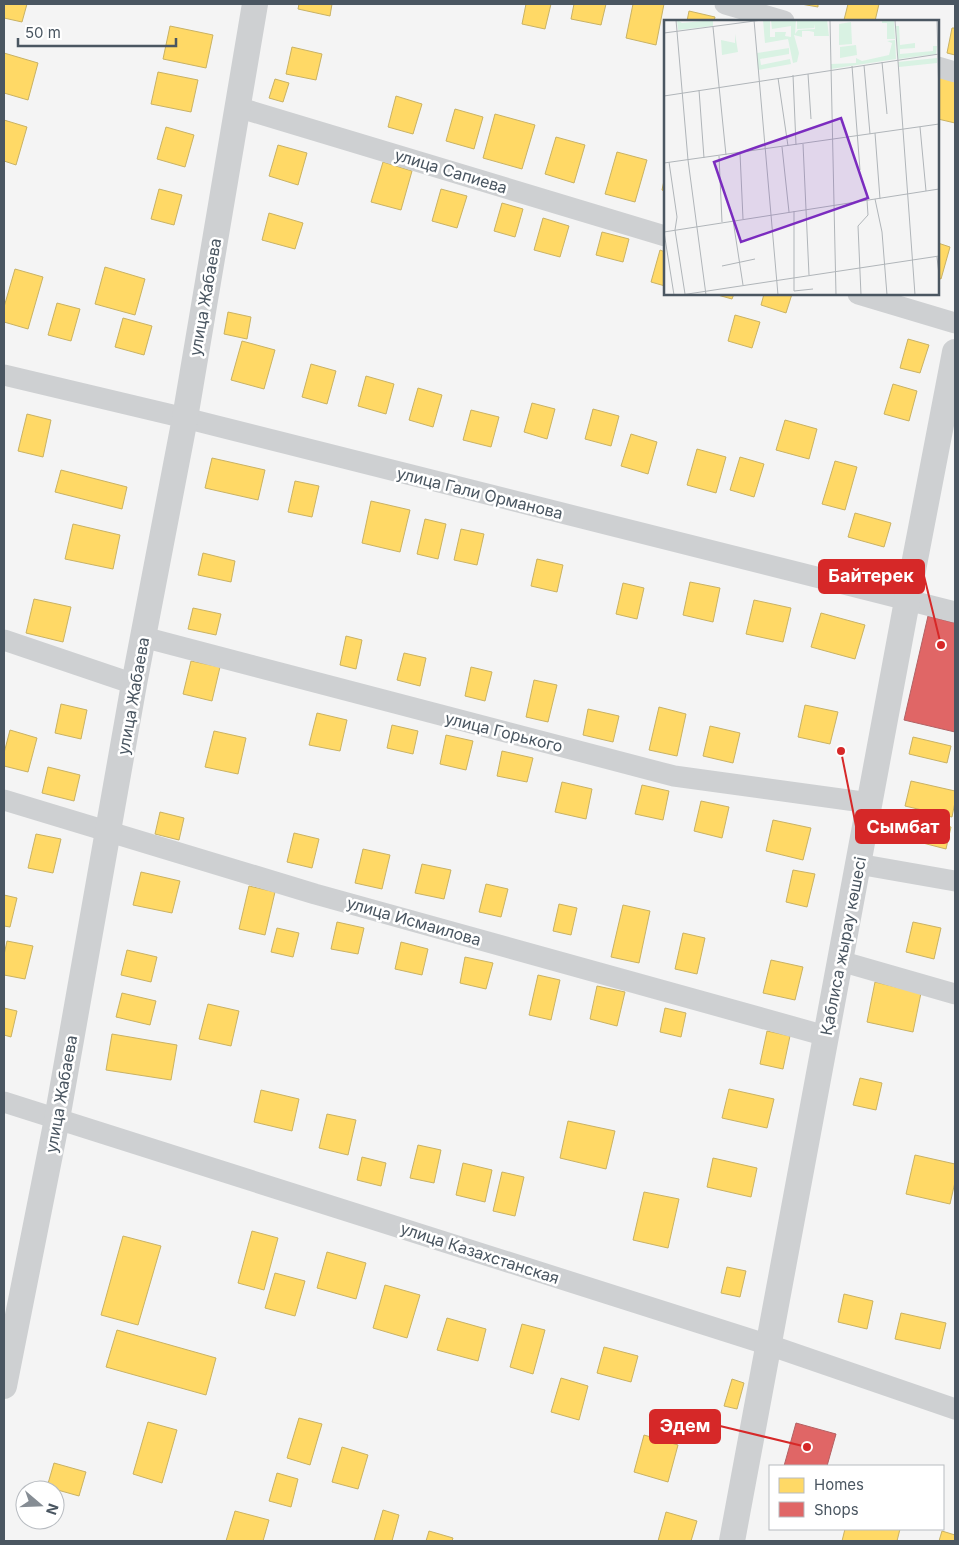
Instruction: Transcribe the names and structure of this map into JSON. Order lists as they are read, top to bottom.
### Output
{
  "streets": {
    "street": [
      "улица Сапиева",
      "улица Жабаева",
      "улица Гали Орманова",
      "улица Горького",
      "улица Исмаилова",
      "Қаблиса жырау көшесі",
      "улица Казахстанская"
    ]
  },
  "crossings": [
    ["улица Сапиева", "улица Жабаева"],
    ["улица Жабаева", "улица Гали Орманова"],
    ["улица Жабаева", "улица Горького"],
    ["улица Жабаева", "улица Исмаилова"],
    ["улица Жабаева", "улица Казахстанская"],
    ["улица Гали Орманова", "Қаблиса жырау көшесі"],
    ["улица Горького", "Қаблиса жырау көшесі"],
    ["улица Исмаилова", "Қаблиса жырау көшесі"],
    ["Қаблиса жырау көшесі", "улица Казахстанская"]
  ],
  "places": ["Байтерек", "Сымбат", "Эдем"],
  "legend": ["Homes", "Shops"],
  "scale_bar": "50 m",
  "north": "right"
}
